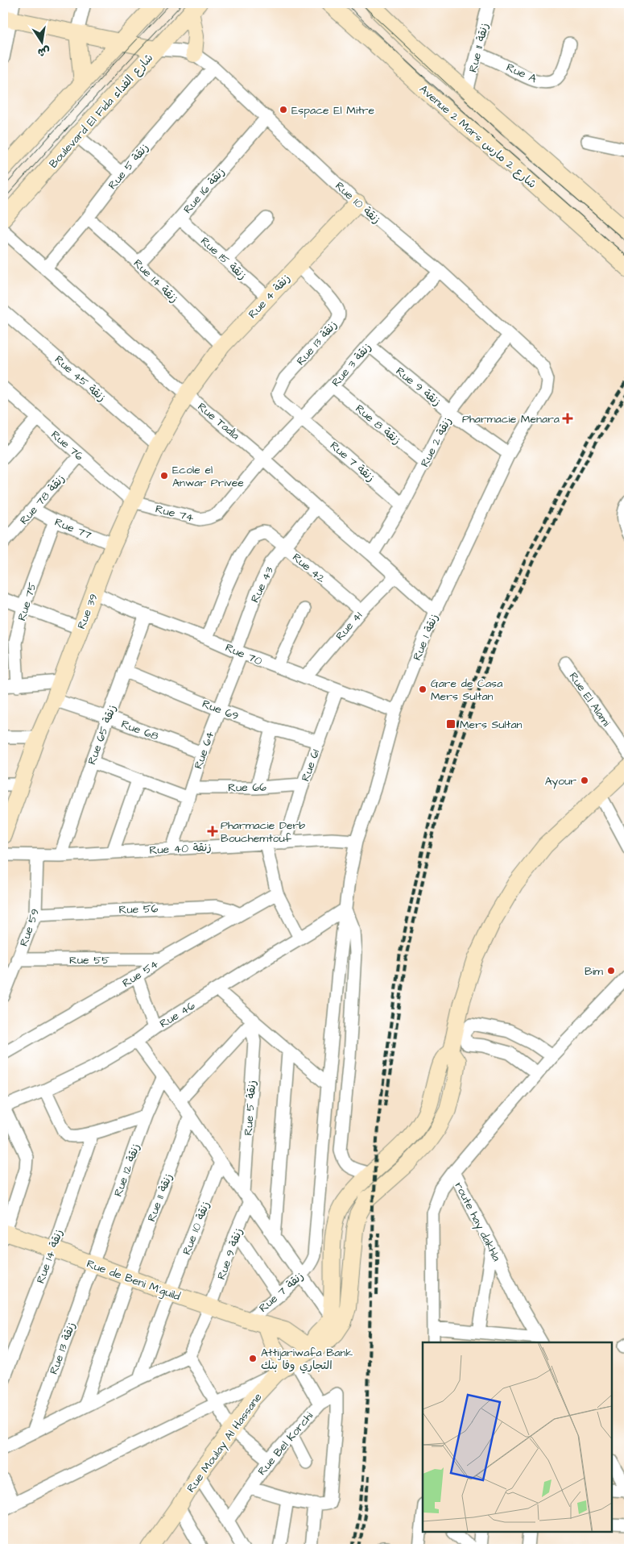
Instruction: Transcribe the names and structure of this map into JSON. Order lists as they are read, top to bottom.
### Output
{
  "streets": {
    "street": [
      "Rue 11 زنقة",
      "Rue A",
      "Boulevard El Fida شارع الفداء",
      "Avenue 2 Mars شارع 2 مارس",
      "Rue 5 زنقة",
      "Rue 16 زنقة",
      "Rue 10 زنقة",
      "Rue 15 زنقة",
      "Rue 14 زنقة",
      "Rue 4 زنقة",
      "Rue 13 زنقة",
      "Rue 3 زنقة",
      "Rue 45 زنقة",
      "Rue 9 زنقة",
      "Rue Tadla",
      "Rue 8 زنقة",
      "Rue 2 زنقة",
      "Rue 76",
      "Rue 7 زنقة",
      "Rue 78 زنقة",
      "Rue 74",
      "Rue 77",
      "Rue 42",
      "Rue 43",
      "Rue 75",
      "Rue 39",
      "Rue 41",
      "Rue 1 زنقة",
      "Rue 70",
      "Rue El Alami",
      "Rue 69",
      "Rue 68",
      "Rue 65 زنقة",
      "Rue 64",
      "Rue 61",
      "Rue 66",
      "Rue 40 زنقة",
      "Rue 56",
      "Rue 59",
      "Rue 55",
      "Rue 54",
      "Rue 46",
      "Rue 12 زنقة",
      "route hay dakhla",
      "Rue de Beni M'guild",
      "Rue Moulay Al Hassane",
      "Rue Bel Korchi"
    ]
  },
  "crossings": [
    ["Rue 11 زنقة", "Rue A"],
    ["Rue 11 زنقة", "Rue de Beni M'guild"],
    ["Boulevard El Fida شارع الفداء", "Rue 10 زنقة"],
    ["Rue 5 زنقة", "Rue 10 زنقة"],
    ["Rue 5 زنقة", "Rue 14 زنقة"],
    ["Rue 5 زنقة", "Rue 9 زنقة"],
    ["Rue 5 زنقة", "Rue Tadla"],
    ["Rue 16 زنقة", "Rue 10 زنقة"],
    ["Rue 16 زنقة", "Rue 15 زنقة"],
    ["Rue 16 زنقة", "Rue 14 زنقة"],
    ["Rue 10 زنقة", "Rue 4 زنقة"],
    ["Rue 10 زنقة", "Rue 3 زنقة"],
    ["Rue 10 زنقة", "Rue 2 زنقة"],
    ["Rue 10 زنقة", "Rue 1 زنقة"],
    ["Rue 10 زنقة", "Rue de Beni M'guild"],
    ["Rue 15 زنقة", "Rue 4 زنقة"],
    ["Rue 14 زنقة", "Rue 4 زنقة"],
    ["Rue 14 زنقة", "Rue de Beni M'guild"],
    ["Rue 4 زنقة", "Rue 13 زنقة"],
    ["Rue 4 زنقة", "Rue Tadla"],
    ["Rue 4 زنقة", "Rue 39"],
    ["Rue 13 زنقة", "Rue 3 زنقة"],
    ["Rue 13 زنقة", "Rue 7 زنقة"],
    ["Rue 13 زنقة", "Rue 12 زنقة"],
    ["Rue 13 زنقة", "Rue de Beni M'guild"],
    ["Rue 3 زنقة", "Rue 9 زنقة"],
    ["Rue 3 زنقة", "Rue Tadla"],
    ["Rue 3 زنقة", "Rue 8 زنقة"],
    ["Rue 3 زنقة", "Rue 7 زنقة"],
    ["Rue 3 زنقة", "Rue 74"],
    ["Rue 45 زنقة", "Rue 39"],
    ["Rue 9 زنقة", "Rue 2 زنقة"],
    ["Rue 9 زنقة", "Rue 1 زنقة"],
    ["Rue 9 زنقة", "Rue de Beni M'guild"],
    ["Rue Tadla", "Rue 2 زنقة"],
    ["Rue Tadla", "Rue 74"],
    ["Rue Tadla", "Rue 43"],
    ["Rue Tadla", "Rue 39"],
    ["Rue Tadla", "Rue 41"],
    ["Rue Tadla", "Rue 1 زنقة"],
    ["Rue 8 زنقة", "Rue 2 زنقة"],
    ["Rue 2 زنقة", "Rue 7 زنقة"],
    ["Rue 76", "Rue 78 زنقة"],
    ["Rue 76", "Rue 74"],
    ["Rue 76", "Rue 39"],
    ["Rue 7 زنقة", "Rue 1 زنقة"],
    ["Rue 7 زنقة", "Rue de Beni M'guild"],
    ["Rue 78 زنقة", "Rue 77"],
    ["Rue 74", "Rue 39"],
    ["Rue 77", "Rue 75"],
    ["Rue 77", "Rue 39"],
    ["Rue 42", "Rue 43"],
    ["Rue 42", "Rue 41"],
    ["Rue 42", "Rue 70"],
    ["Rue 43", "Rue 70"],
    ["Rue 43", "Rue 64"],
    ["Rue 39", "Rue 70"],
    ["Rue 39", "Rue 68"],
    ["Rue 41", "Rue 70"],
    ["Rue 1 زنقة", "Rue 70"],
    ["Rue 1 زنقة", "Rue 40 زنقة"],
    ["Rue 1 زنقة", "Rue 46"],
    ["Rue 70", "Rue 65 زنقة"],
    ["Rue 70", "Rue 64"],
    ["Rue 70", "Rue 61"],
    ["Rue 69", "Rue 65 زنقة"],
    ["Rue 69", "Rue 64"],
    ["Rue 69", "Rue 61"],
    ["Rue 68", "Rue 65 زنقة"],
    ["Rue 68", "Rue 64"],
    ["Rue 65 زنقة", "Rue 66"],
    ["Rue 65 زنقة", "Rue 40 زنقة"],
    ["Rue 64", "Rue 66"],
    ["Rue 64", "Rue 40 زنقة"],
    ["Rue 61", "Rue 66"],
    ["Rue 61", "Rue 40 زنقة"],
    ["Rue 40 زنقة", "Rue 59"],
    ["Rue 56", "Rue 59"],
    ["Rue 56", "Rue 54"],
    ["Rue 59", "Rue 55"],
    ["Rue 55", "Rue 54"],
    ["Rue 12 زنقة", "Rue de Beni M'guild"],
    ["Rue de Beni M'guild", "Rue Moulay Al Hassane"]
  ],
  "places": {
    "other": [
      "Espace El Mitre",
      "Ecole el Anwar Privee",
      "Gare de Casa Mers Sultan",
      "Ayour",
      "Bim",
      "Attijariwafa Bank التجاري وفا بنك"
    ],
    "health": ["Pharmacie Menara", "Pharmacie Derb Bouchemtouf"],
    "transit": ["Mers Sultan"]
  },
  "north": "bottom"
}
